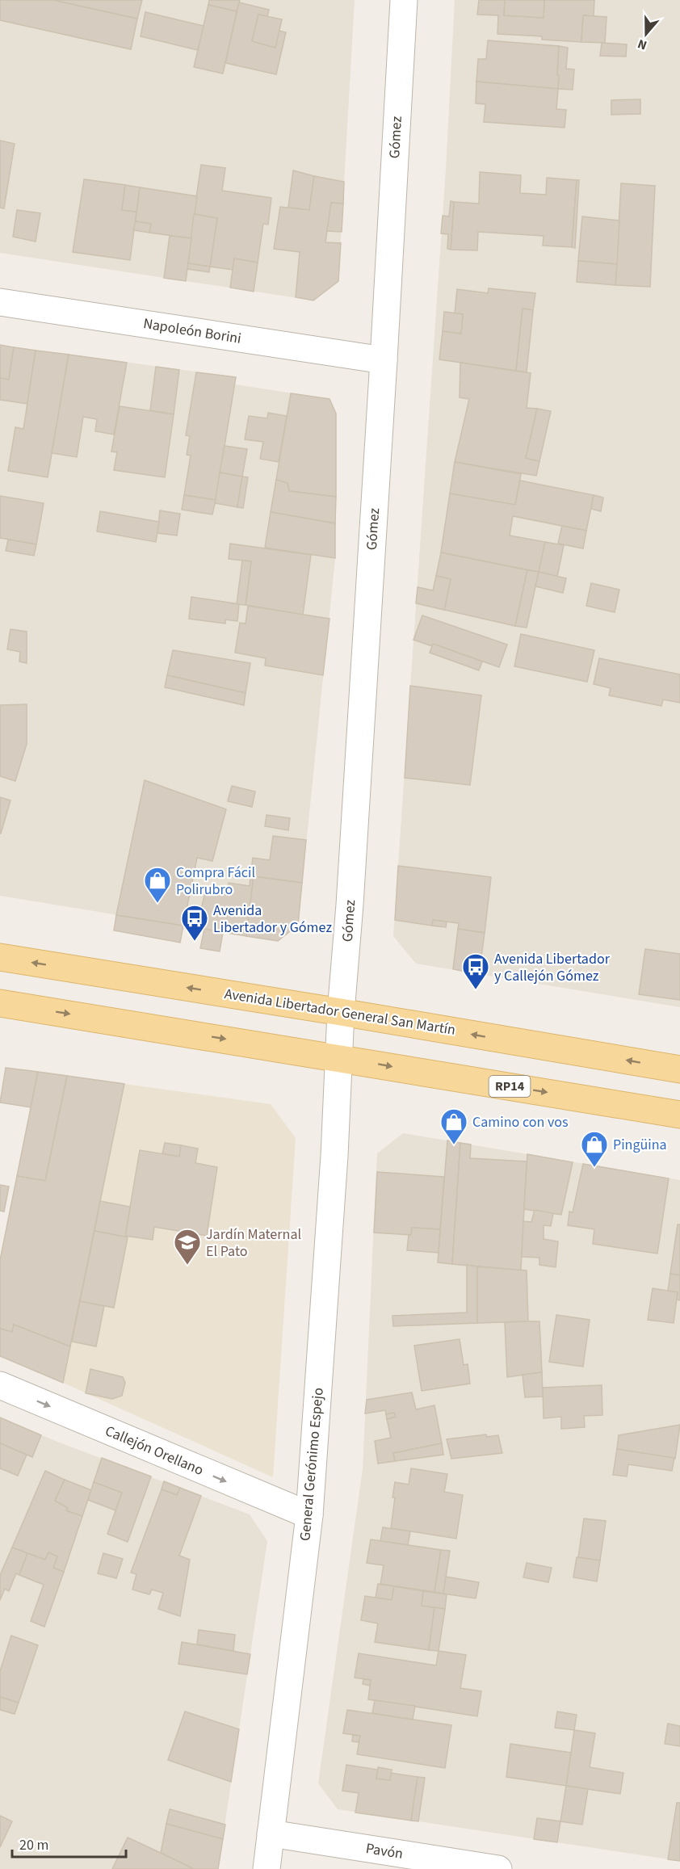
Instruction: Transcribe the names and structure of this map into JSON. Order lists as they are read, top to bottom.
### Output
{
  "streets": {
    "main road": ["Avenida Libertador General San Martín", "RP14"],
    "street": [
      "Gómez",
      "Napoleón Borini",
      "Callejón Orellano",
      "General Gerónimo Espejo",
      "Pavón"
    ]
  },
  "crossings": [
    ["Gómez", "Napoleón Borini"],
    ["Gómez", "Avenida Libertador General San Martín"],
    ["Gómez", "RP14"],
    ["Gómez", "General Gerónimo Espejo"],
    ["RP14", "General Gerónimo Espejo"],
    ["Callejón Orellano", "General Gerónimo Espejo"],
    ["General Gerónimo Espejo", "Pavón"]
  ],
  "one_way": ["Callejón Orellano"],
  "places": {
    "shop": ["Compra Fácil Polirubro", "Camino con vos", "Pingüina"],
    "bus stop": ["Avenida Libertador y Gómez", "Avenida Libertador y Callejón Gómez"],
    "school or university": ["Jardín Maternal El Pato"]
  },
  "scale_bar": "20 m",
  "north": "bottom"
}
